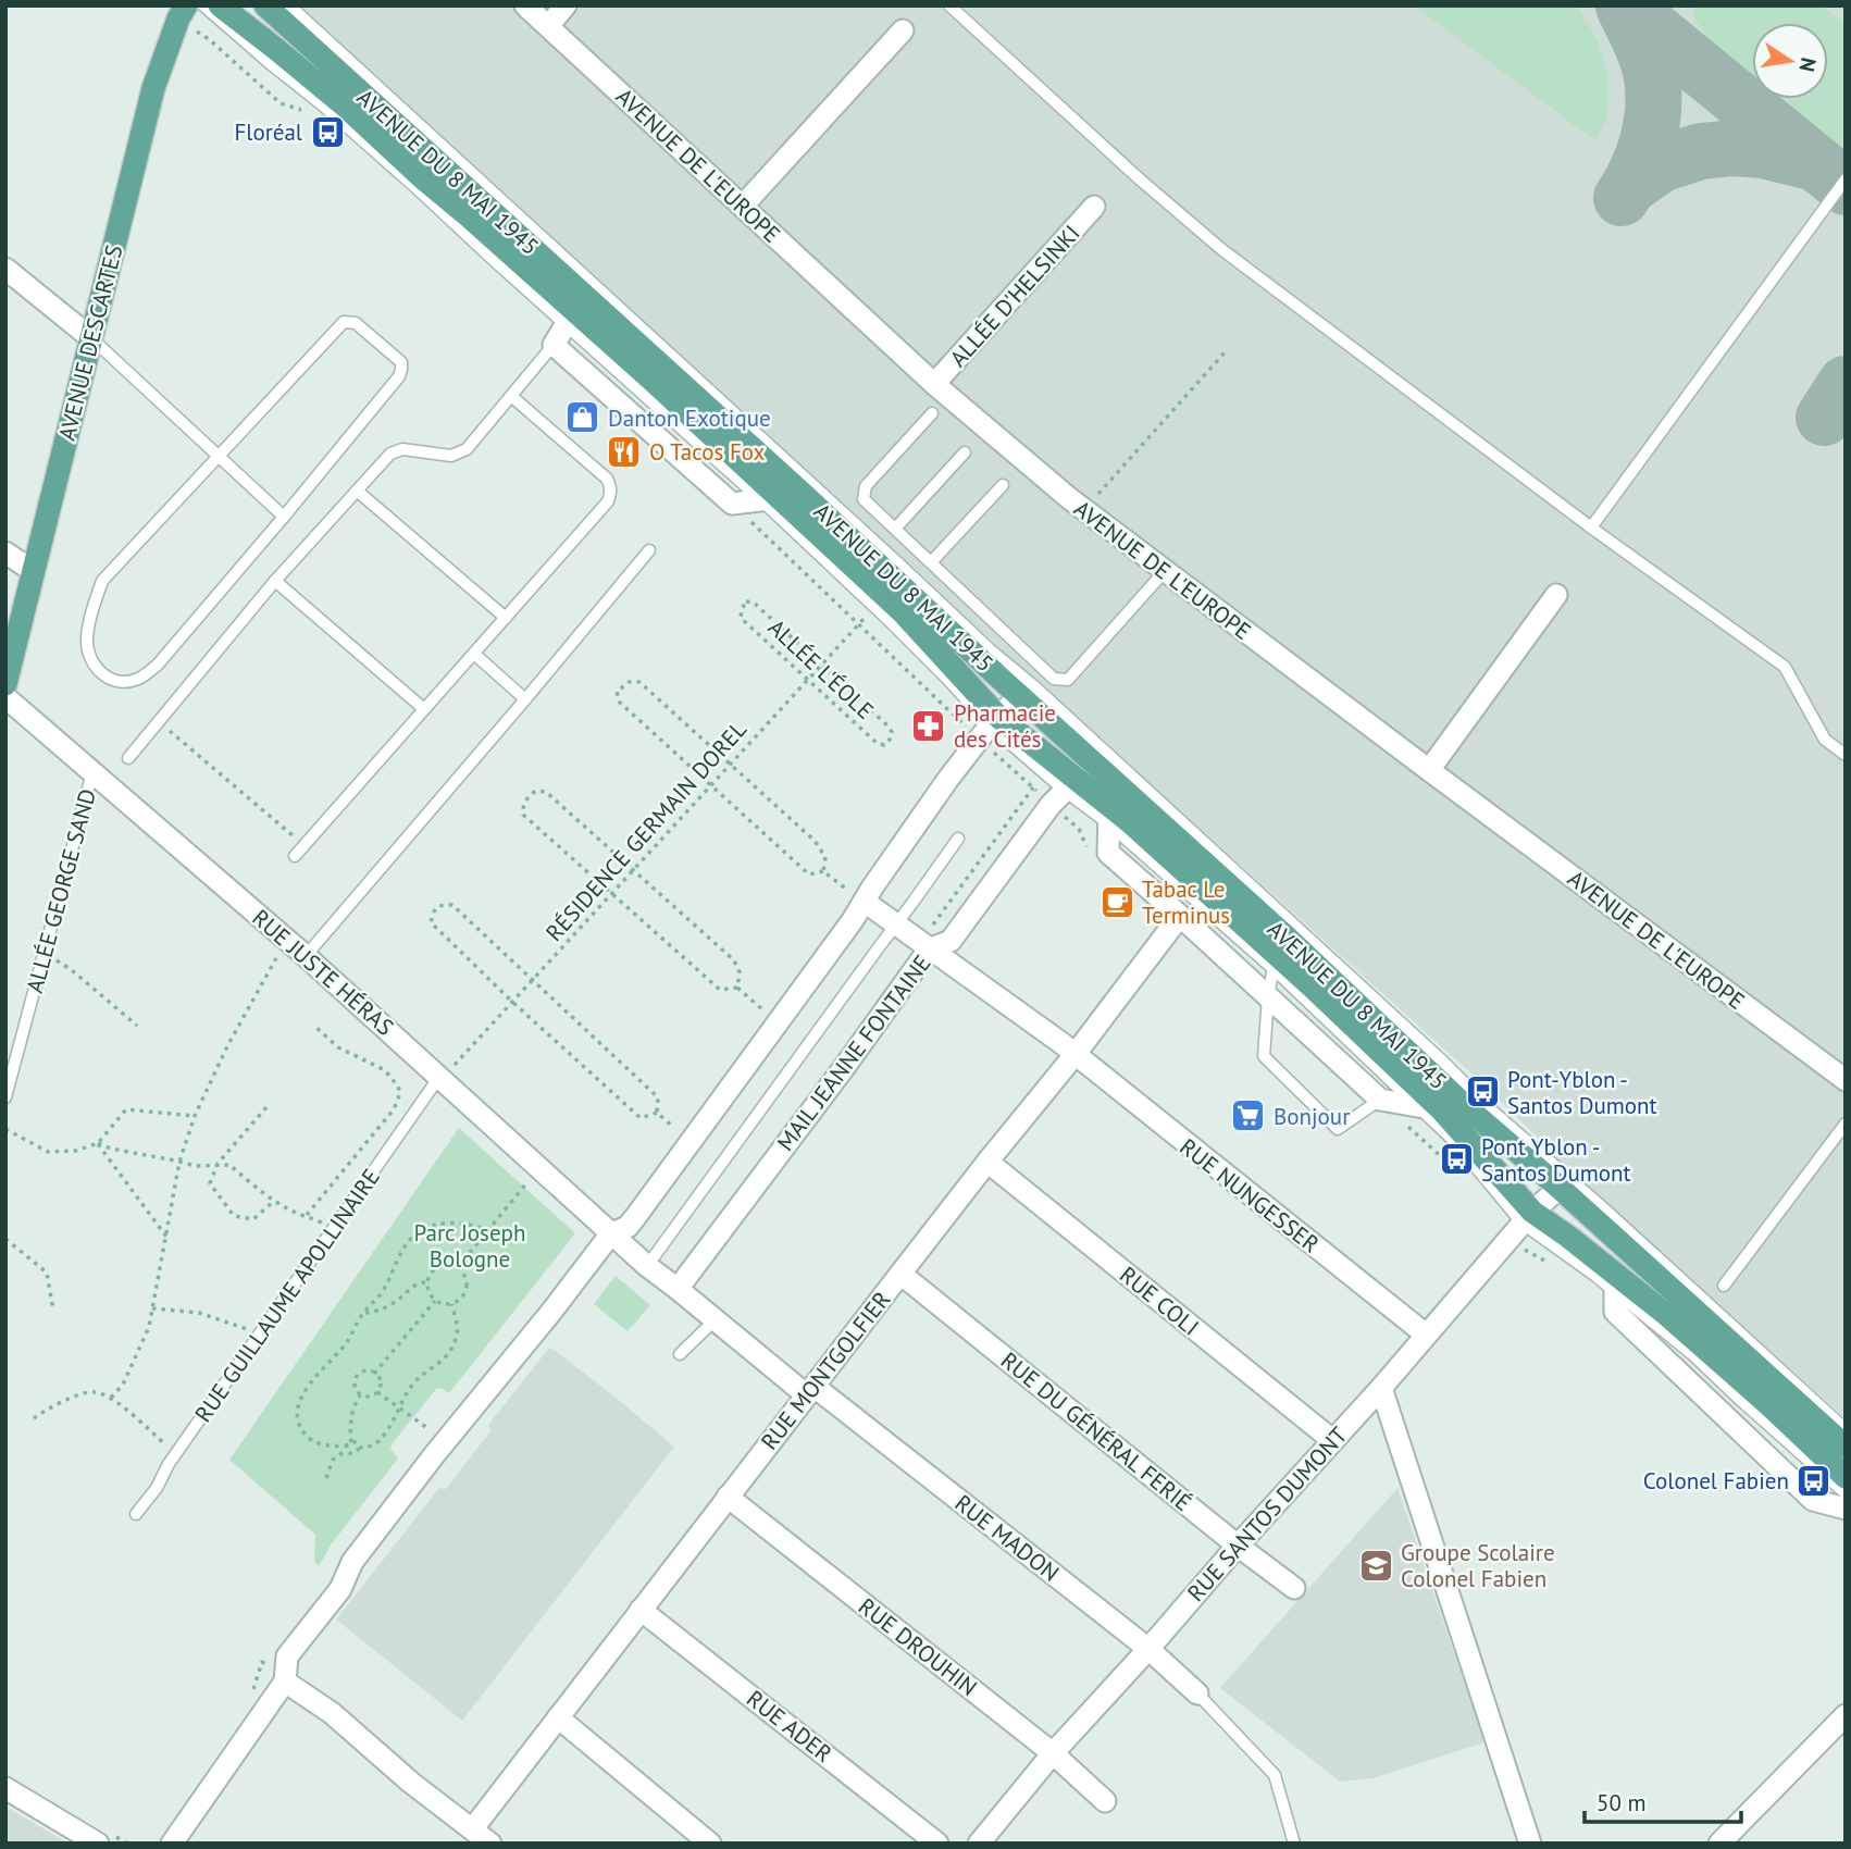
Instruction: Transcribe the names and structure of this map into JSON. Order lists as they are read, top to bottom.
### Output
{
  "streets": {
    "main road": ["AVENUE DU 8 MAI 1945", "AVENUE DESCARTES"],
    "street": [
      "AVENUE DE L'EUROPE",
      "ALLÉE D'HELSINKI",
      "RUE JUSTE HÉRAS",
      "MAIL JEANNE FONTAINE",
      "RUE NUNGESSER",
      "RUE COLI",
      "RUE MONTGOLFIER",
      "RUE DU GÉNÉRAL FERIÉ",
      "RUE SANTOS DUMONT",
      "RUE MADON",
      "RUE DROUHIN",
      "RUE ADER"
    ],
    "lane": ["ALLÉE GEORGE SAND", "RUE GUILLAUME APOLLINAIRE"],
    "path": ["ALLÉE L'ÉOLE", "RÉSIDENCE GERMAIN DOREL"]
  },
  "crossings": [
    ["AVENUE DE L'EUROPE", "ALLÉE D'HELSINKI"],
    ["AVENUE DU 8 MAI 1945", "RUE SANTOS DUMONT"],
    ["ALLÉE L'ÉOLE", "RÉSIDENCE GERMAIN DOREL"],
    ["RÉSIDENCE GERMAIN DOREL", "RUE JUSTE HÉRAS"],
    ["RÉSIDENCE GERMAIN DOREL", "RUE GUILLAUME APOLLINAIRE"],
    ["ALLÉE GEORGE SAND", "RUE JUSTE HÉRAS"],
    ["RUE JUSTE HÉRAS", "MAIL JEANNE FONTAINE"],
    ["RUE JUSTE HÉRAS", "RUE GUILLAUME APOLLINAIRE"],
    ["RUE JUSTE HÉRAS", "RUE MADON"],
    ["MAIL JEANNE FONTAINE", "RUE NUNGESSER"],
    ["RUE NUNGESSER", "RUE MONTGOLFIER"],
    ["RUE NUNGESSER", "RUE SANTOS DUMONT"],
    ["RUE COLI", "RUE MONTGOLFIER"],
    ["RUE COLI", "RUE SANTOS DUMONT"],
    ["RUE MONTGOLFIER", "RUE DU GÉNÉRAL FERIÉ"],
    ["RUE MONTGOLFIER", "RUE MADON"],
    ["RUE MONTGOLFIER", "RUE DROUHIN"],
    ["RUE MONTGOLFIER", "RUE ADER"],
    ["RUE DU GÉNÉRAL FERIÉ", "RUE SANTOS DUMONT"],
    ["RUE SANTOS DUMONT", "RUE MADON"],
    ["RUE SANTOS DUMONT", "RUE DROUHIN"]
  ],
  "parks": ["Parc Joseph Bologne"],
  "places": {
    "bus stop": [
      "Floréal",
      "Pont-Yblon - Santos Dumont",
      "Pont Yblon - Santos Dumont",
      "Colonel Fabien"
    ],
    "shop": ["Danton Exotique"],
    "restaurant": ["O Tacos Fox"],
    "pharmacy": ["Pharmacie des Cités"],
    "cafe": ["Tabac Le Terminus"],
    "supermarket": ["Bonjour"],
    "school or university": ["Groupe Scolaire Colonel Fabien"]
  },
  "scale_bar": "50 m",
  "north": "right"
}
